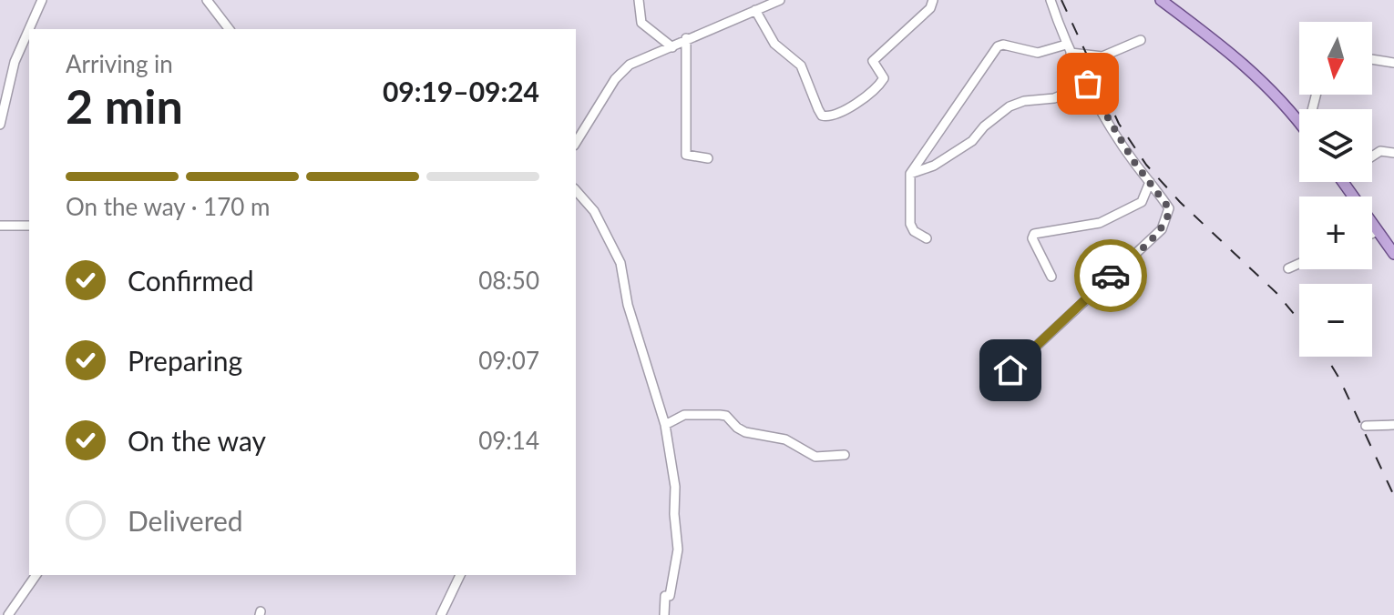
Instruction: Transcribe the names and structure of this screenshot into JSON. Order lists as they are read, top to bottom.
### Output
{
  "north": "bottom",
  "page": {
    "map_buttons": ["+", "−"],
    "heading": ["2 min", "Arriving in", "09:19–09:24"],
    "bar": "On the way · 170 m",
    "list": [
      ["Confirmed", "08:50"],
      ["Preparing", "09:07"],
      ["On the way", "09:14"],
      "Delivered"
    ]
  }
}
